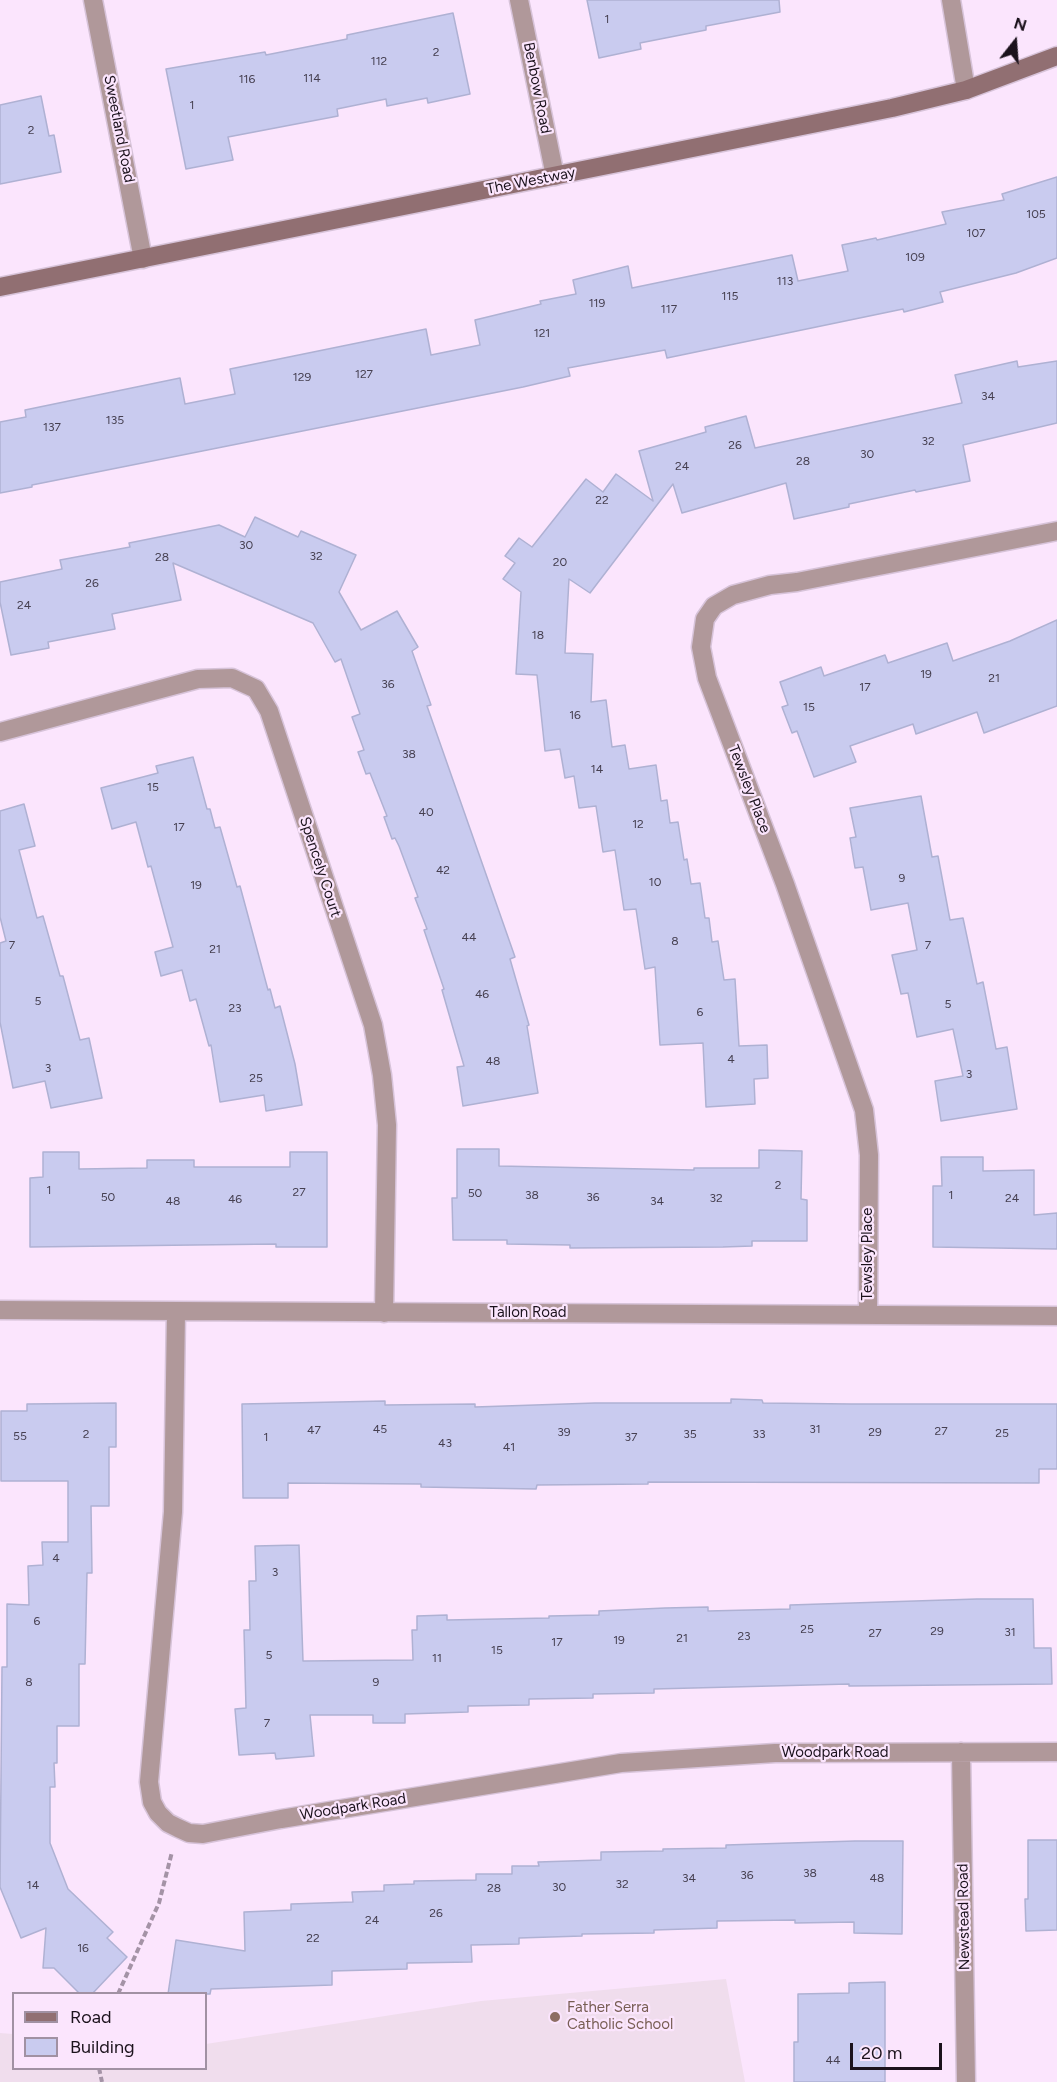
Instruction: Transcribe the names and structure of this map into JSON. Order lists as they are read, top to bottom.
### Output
{
  "streets": {
    "main road": ["The Westway"],
    "street": [
      "Benbow Road",
      "Sweetland Road",
      "Tewsley Place",
      "Spencely Court",
      "Tallon Road",
      "Woodpark Road",
      "Newstead Road"
    ]
  },
  "crossings": [
    ["Benbow Road", "The Westway"],
    ["Sweetland Road", "The Westway"],
    ["Tewsley Place", "Tallon Road"],
    ["Spencely Court", "Tallon Road"],
    ["Woodpark Road", "Newstead Road"]
  ],
  "places": ["Father Serra Catholic School"],
  "house_numbers": [
    "1",
    "2",
    "112",
    "114",
    "116",
    "1",
    "2",
    "105",
    "107",
    "109",
    "113",
    "115",
    "119",
    "117",
    "121",
    "127",
    "129",
    "34",
    "135",
    "137",
    "32",
    "26",
    "30",
    "28",
    "24",
    "22",
    "30",
    "32",
    "28",
    "20",
    "26",
    "24",
    "18",
    "19",
    "21",
    "36",
    "17",
    "15",
    "16",
    "38",
    "14",
    "15",
    "40",
    "12",
    "17",
    "42",
    "9",
    "10",
    "19",
    "44",
    "8",
    "7",
    "7",
    "21",
    "46",
    "5",
    "5",
    "23",
    "6",
    "4",
    "48",
    "3",
    "3",
    "25",
    "2",
    "1",
    "27",
    "50",
    "38",
    "1",
    "50",
    "36",
    "32",
    "24",
    "46",
    "48",
    "34",
    "45",
    "31",
    "47",
    "27",
    "39",
    "29",
    "25",
    "2",
    "35",
    "33",
    "55",
    "1",
    "37",
    "43",
    "41",
    "4",
    "3",
    "6",
    "25",
    "29",
    "31",
    "27",
    "23",
    "21",
    "19",
    "17",
    "15",
    "5",
    "11",
    "8",
    "9",
    "7",
    "38",
    "36",
    "34",
    "48",
    "32",
    "14",
    "30",
    "28",
    "26",
    "24",
    "22",
    "16",
    "44"
  ],
  "legend": ["Road", "Building"],
  "scale_bar": "20 m",
  "north": "top"
}
